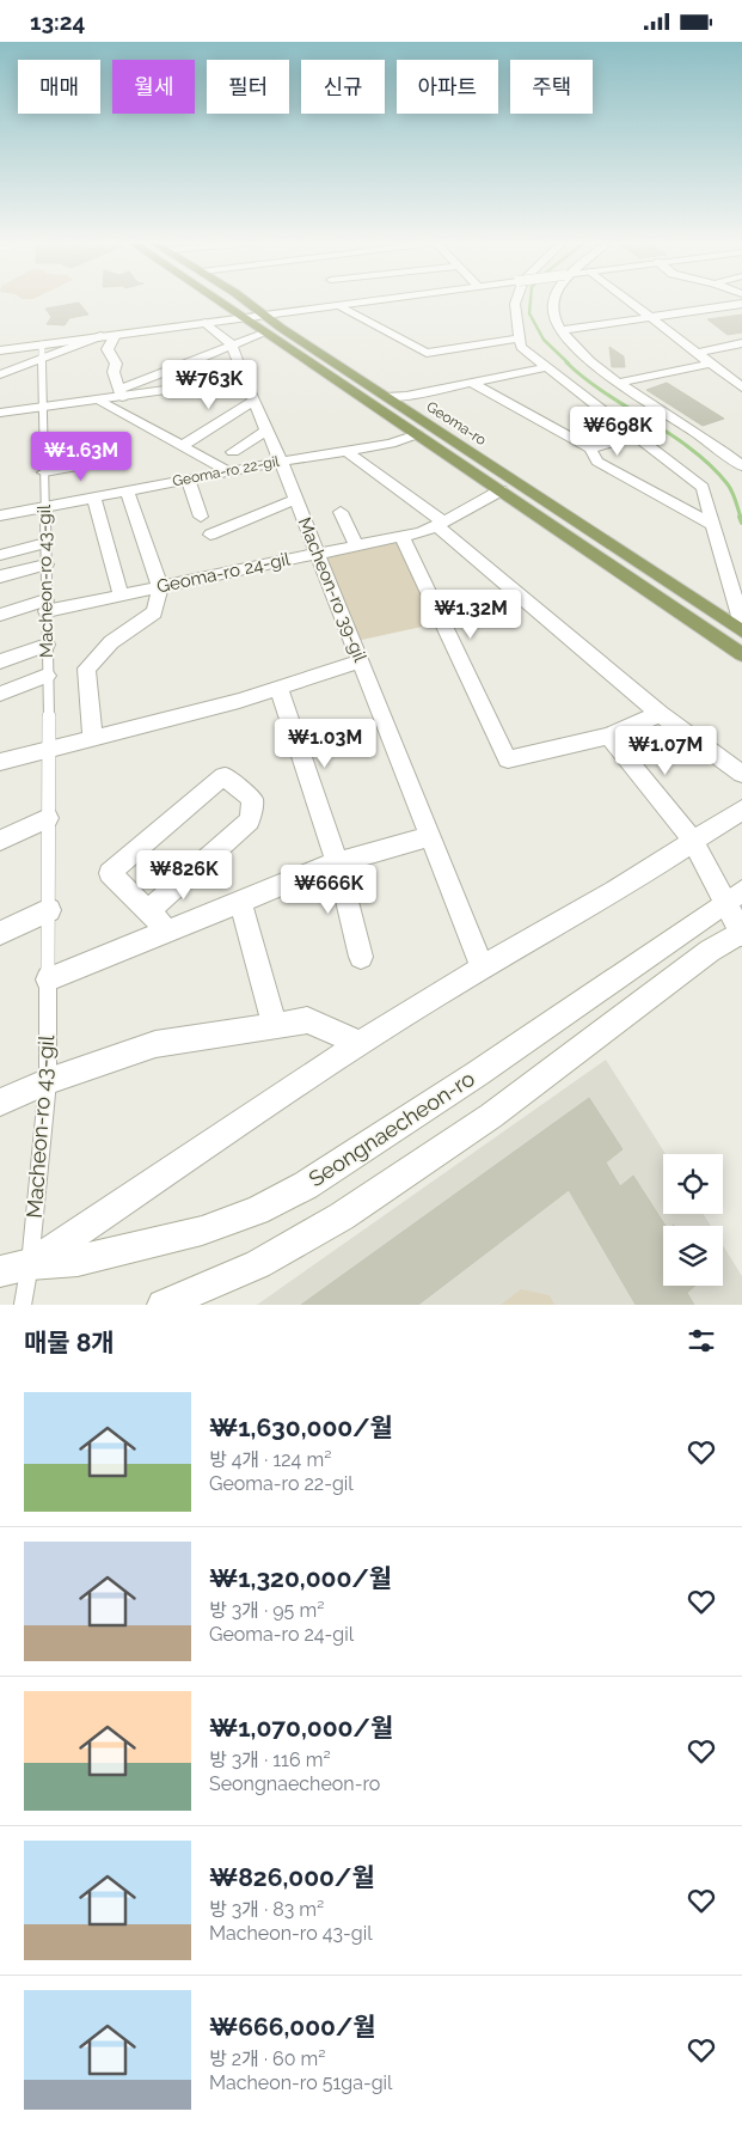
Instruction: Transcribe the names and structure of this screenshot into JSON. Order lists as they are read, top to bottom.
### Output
{
  "streets": {
    "main road": ["Geoma-ro"],
    "street": [
      "Geoma-ro 22-gil",
      "Geoma-ro 24-gil",
      "Macheon-ro 39-gil",
      "Seongnaecheon-ro"
    ],
    "lane": ["Macheon-ro 43-gil"]
  },
  "crossings": [
    ["Geoma-ro", "Geoma-ro 22-gil"],
    ["Geoma-ro", "Geoma-ro 24-gil"],
    ["Geoma-ro 22-gil", "Macheon-ro 43-gil"],
    ["Geoma-ro 22-gil", "Macheon-ro 39-gil"],
    ["Geoma-ro 24-gil", "Macheon-ro 43-gil"],
    ["Geoma-ro 24-gil", "Macheon-ro 39-gil"],
    ["Macheon-ro 43-gil", "Seongnaecheon-ro"]
  ],
  "page": {
    "status": "13:24",
    "chip": [
      "매매",
      "월세",
      "필터",
      "신규",
      "아파트",
      "주택"
    ],
    "price": [
      "₩763K",
      "₩698K",
      "₩1.63M",
      "₩1.32M",
      "₩1.03M",
      "₩1.07M",
      "₩826K",
      "₩666K"
    ],
    "heading": "매물 8개",
    "list": [
      {
        "name": "₩1,630,000/월",
        "note": "방 4개 · 124 m² · Geoma-ro 22-gil"
      },
      {
        "name": "₩1,320,000/월",
        "note": "방 3개 · 95 m² · Geoma-ro 24-gil"
      },
      {
        "name": "₩1,070,000/월",
        "note": "방 3개 · 116 m² · Seongnaecheon-ro"
      },
      {
        "name": "₩826,000/월",
        "note": "방 3개 · 83 m² · Macheon-ro 43-gil"
      },
      {
        "name": "₩666,000/월",
        "note": "방 2개 · 60 m² · Macheon-ro 51ga-gil"
      }
    ]
  }
}
